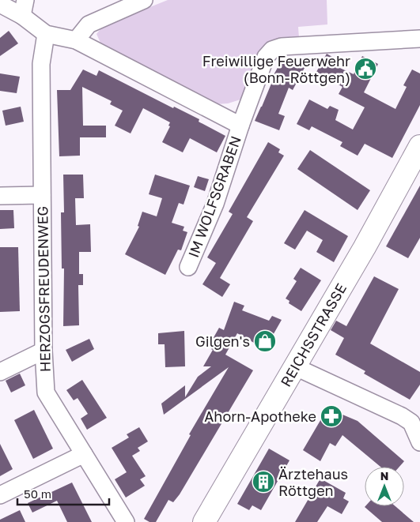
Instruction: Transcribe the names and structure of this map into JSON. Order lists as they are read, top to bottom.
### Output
{
  "streets": {
    "main road": ["REICHSSTRASSE"],
    "street": ["IM WOLFSGRABEN", "HERZOGSFREUDENWEG"]
  },
  "places": {
    "public building": ["Freiwillige Feuerwehr (Bonn-Röttgen)"],
    "shop": ["Gilgen's"],
    "pharmacy": ["Ahorn-Apotheke"],
    "building": ["Ärztehaus Röttgen"]
  },
  "scale_bar": "50 m",
  "north": "top"
}
